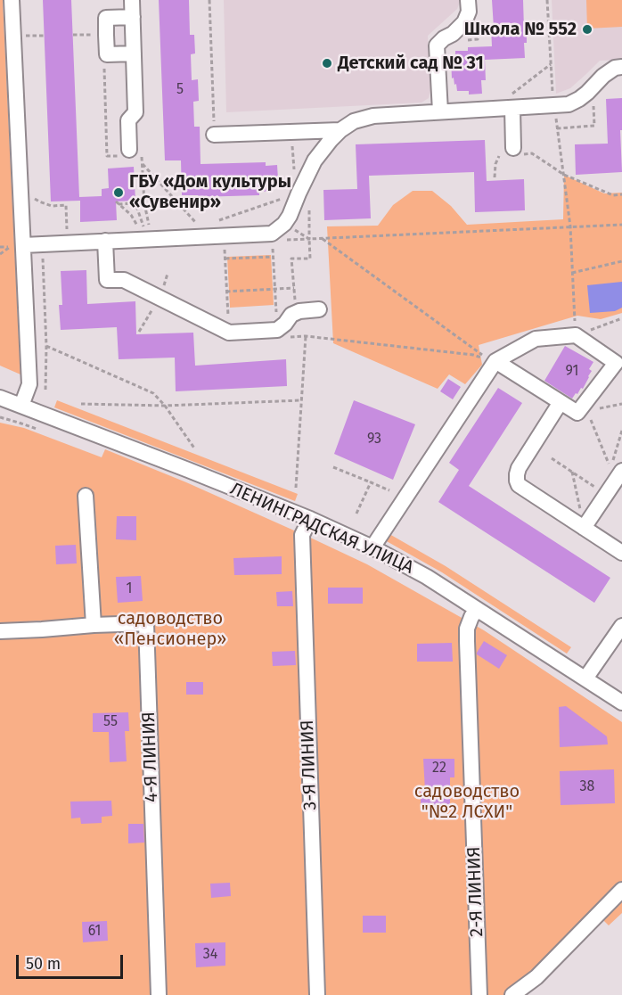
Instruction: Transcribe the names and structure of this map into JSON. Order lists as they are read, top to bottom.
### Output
{
  "streets": {
    "street": [
      "ЛЕНИНГРАДСКАЯ УЛИЦА",
      "4-Я ЛИНИЯ",
      "3-Я ЛИНИЯ",
      "2-Я ЛИНИЯ"
    ]
  },
  "crossings": [
    ["ЛЕНИНГРАДСКАЯ УЛИЦА", "3-Я ЛИНИЯ"],
    ["ЛЕНИНГРАДСКАЯ УЛИЦА", "2-Я ЛИНИЯ"]
  ],
  "parks": ["садоводство «Пенсионер»", "садоводство \"№2 ЛСХИ\""],
  "places": ["Школа № 552", "Детский сад № 31", "ГБУ «Дом культуры «Сувенир»"],
  "house_numbers": [
    "5",
    "91",
    "93",
    "1",
    "55",
    "22",
    "38",
    "61",
    "34"
  ],
  "scale_bar": "50 m"
}
